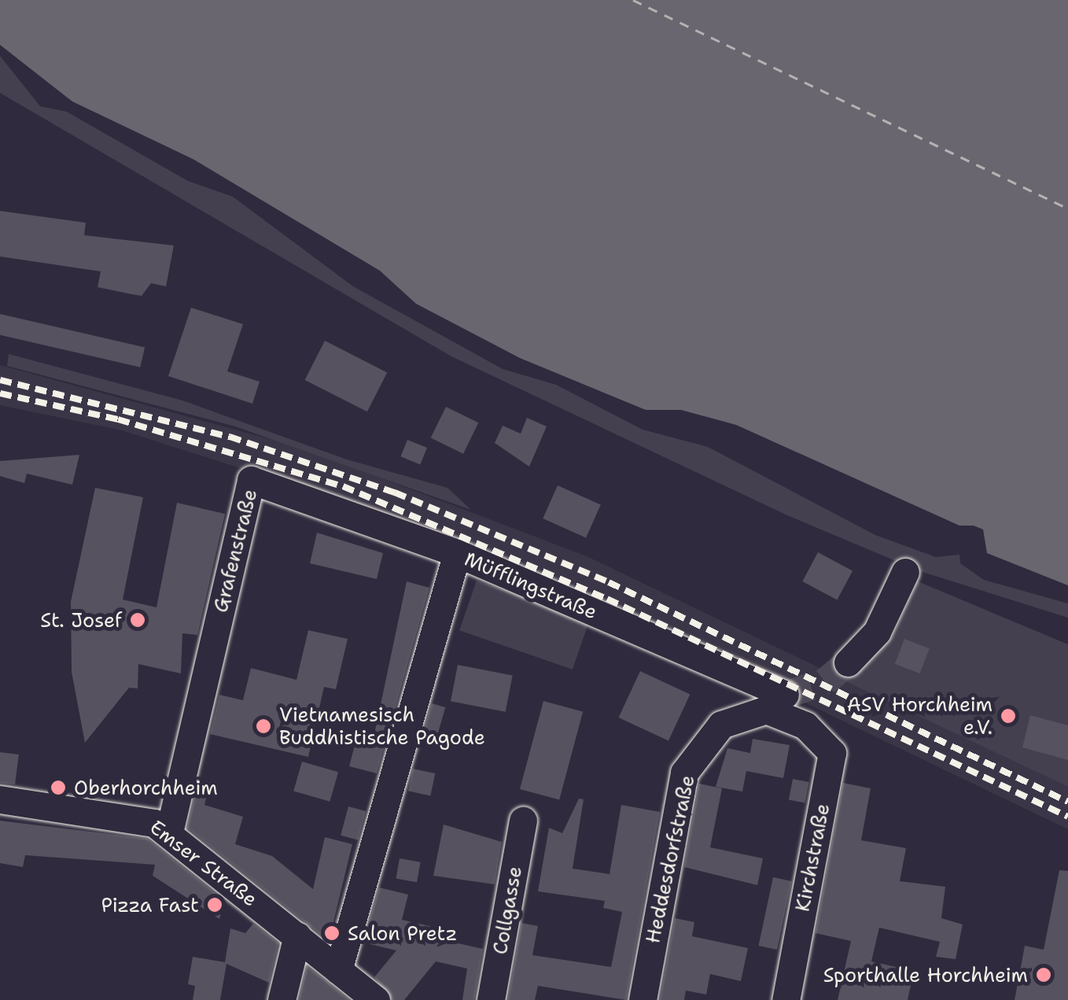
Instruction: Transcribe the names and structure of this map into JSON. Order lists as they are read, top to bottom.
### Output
{
  "streets": {
    "street": [
      "Grafenstraße",
      "Müfflingstraße",
      "Kirchstraße",
      "Heddesdorfstraße",
      "Emser Straße",
      "Collgasse"
    ]
  },
  "crossings": [
    ["Grafenstraße", "Müfflingstraße"],
    ["Grafenstraße", "Emser Straße"],
    ["Müfflingstraße", "Emser Straße"],
    ["Kirchstraße", "Heddesdorfstraße"]
  ],
  "places": [
    "St. Josef",
    "ASV Horchheim e.V.",
    "Vietnamesisch Buddhistische Pagode",
    "Oberhorchheim",
    "Pizza Fast",
    "Salon Pretz",
    "Sporthalle Horchheim"
  ]
}
